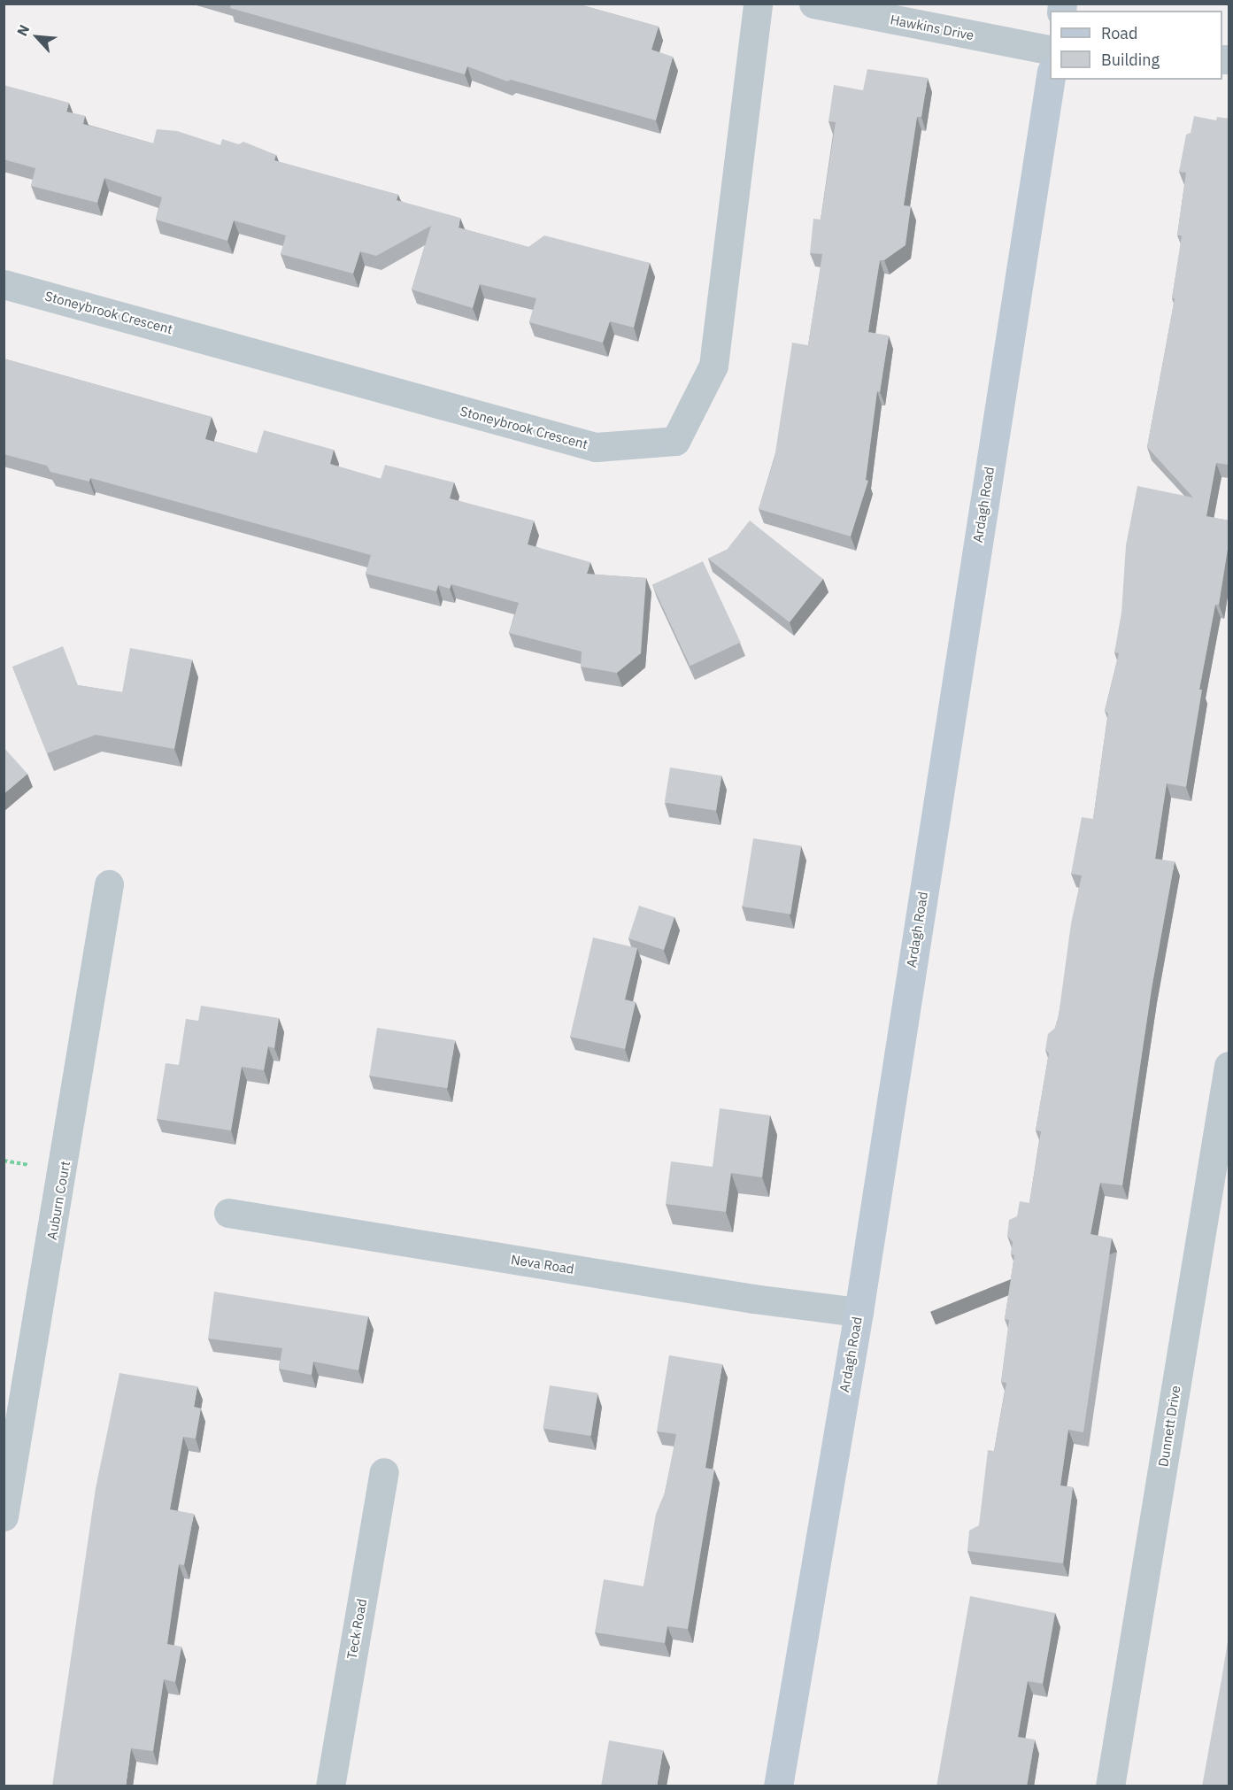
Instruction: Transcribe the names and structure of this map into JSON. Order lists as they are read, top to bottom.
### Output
{
  "streets": {
    "street": [
      "Hawkins Drive",
      "Stoneybrook Crescent",
      "Ardagh Road",
      "Auburn Court",
      "Neva Road",
      "Dunnett Drive",
      "Teck Road"
    ]
  },
  "crossings": [
    ["Ardagh Road", "Neva Road"]
  ],
  "legend": ["Road", "Building"],
  "north": "top left"
}
